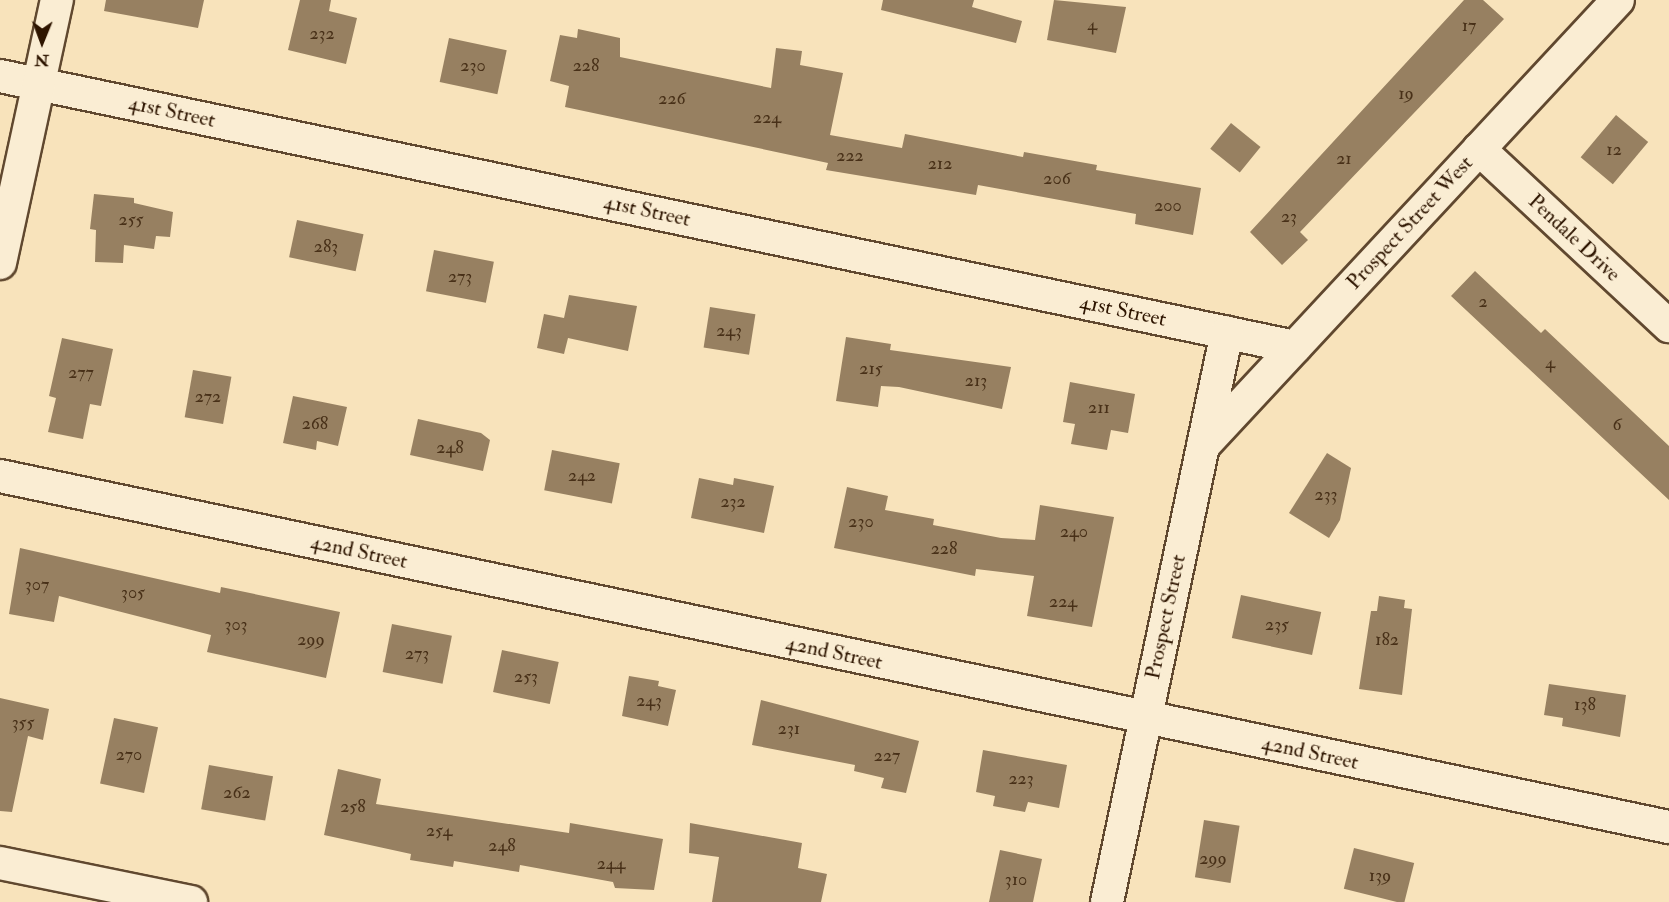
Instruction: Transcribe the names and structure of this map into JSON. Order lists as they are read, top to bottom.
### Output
{
  "streets": {
    "street": [
      "41st Street",
      "Prospect Street West",
      "Pendale Drive",
      "42nd Street",
      "Prospect Street"
    ]
  },
  "crossings": [
    ["41st Street", "Prospect Street West"],
    ["41st Street", "Prospect Street"],
    ["Prospect Street West", "Pendale Drive"],
    ["Prospect Street West", "Prospect Street"],
    ["42nd Street", "Prospect Street"]
  ],
  "house_numbers": [
    "4",
    "17",
    "232",
    "230",
    "228",
    "19",
    "226",
    "224",
    "12",
    "222",
    "21",
    "212",
    "206",
    "200",
    "23",
    "255",
    "283",
    "273",
    "2",
    "243",
    "4",
    "215",
    "277",
    "213",
    "272",
    "211",
    "268",
    "6",
    "248",
    "242",
    "233",
    "232",
    "230",
    "240",
    "228",
    "307",
    "305",
    "224",
    "303",
    "235",
    "299",
    "182",
    "273",
    "253",
    "243",
    "138",
    "355",
    "231",
    "270",
    "227",
    "223",
    "262",
    "258",
    "254",
    "248",
    "299",
    "244",
    "139",
    "310"
  ],
  "north": "bottom"
}
